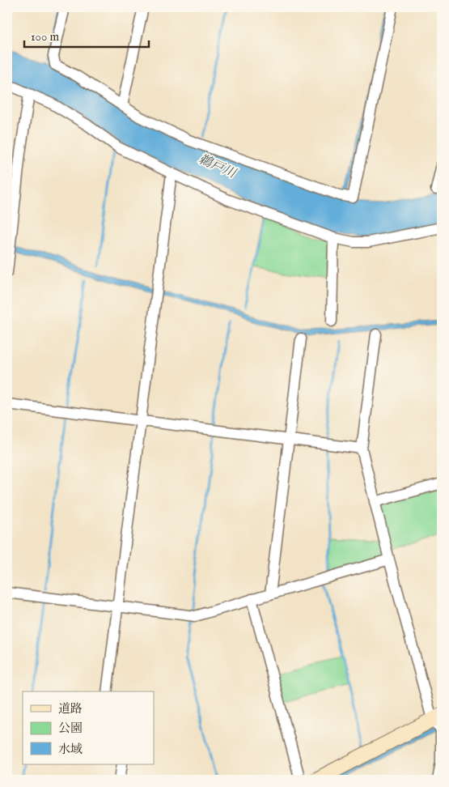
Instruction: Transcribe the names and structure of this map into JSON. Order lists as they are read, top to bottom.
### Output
{
  "water": ["鵜戸川"],
  "legend": ["道路", "公園", "水域"],
  "scale_bar": "100 m"
}
